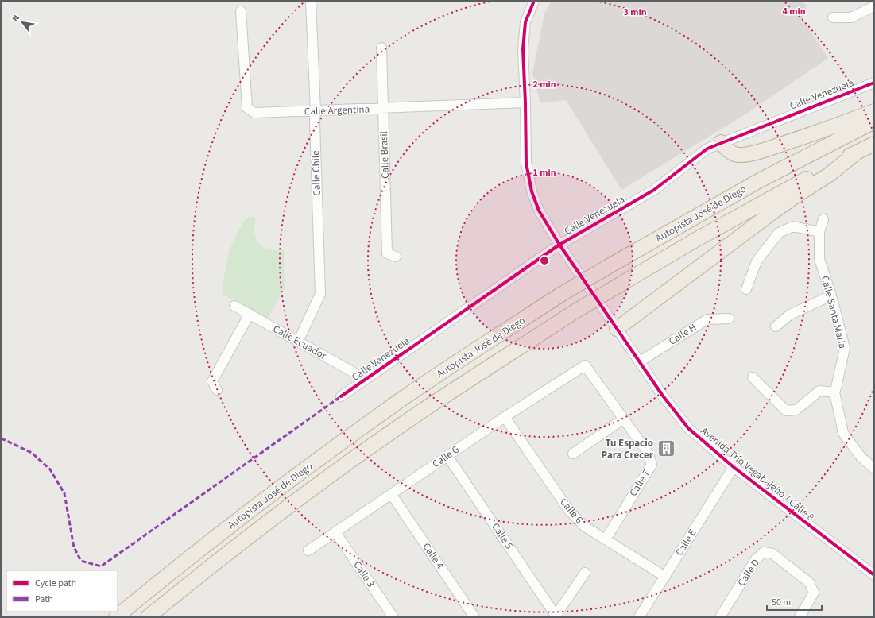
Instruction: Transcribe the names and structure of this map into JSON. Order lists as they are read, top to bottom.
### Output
{
  "streets": {
    "highway": ["Autopista José de Diego"],
    "street": [
      "Calle Venezuela",
      "Calle Argentina",
      "Calle Brasil",
      "Calle Chile",
      "Calle Santa María",
      "Calle H",
      "Calle Ecuador",
      "Calle G",
      "Avenida Trío Vegabajeño / Calle 8",
      "Calle 7",
      "Calle 6",
      "Calle 5",
      "Calle E",
      "Calle 4",
      "Calle D",
      "Calle 3"
    ]
  },
  "crossings": [
    ["Calle Venezuela", "Calle Ecuador"],
    ["Calle Venezuela", "Avenida Trío Vegabajeño / Calle 8"],
    ["Calle Argentina", "Calle Brasil"],
    ["Calle Argentina", "Calle Chile"],
    ["Calle Argentina", "Avenida Trío Vegabajeño / Calle 8"],
    ["Calle Chile", "Calle Ecuador"],
    ["Calle H", "Avenida Trío Vegabajeño / Calle 8"],
    ["Calle G", "Calle 7"],
    ["Calle G", "Calle 6"],
    ["Calle G", "Calle 5"],
    ["Calle G", "Calle 4"],
    ["Calle G", "Calle 3"],
    ["Avenida Trío Vegabajeño / Calle 8", "Calle E"],
    ["Calle 7", "Calle 6"],
    ["Calle 6", "Calle E"]
  ],
  "places": {
    "building": ["Tu Espacio Para Crecer"]
  },
  "legend": ["Cycle path", "Path"],
  "scale_bar": "50 m",
  "north": "top left",
  "rings": [
    "4 min",
    "3 min",
    "2 min",
    "1 min"
  ]
}
